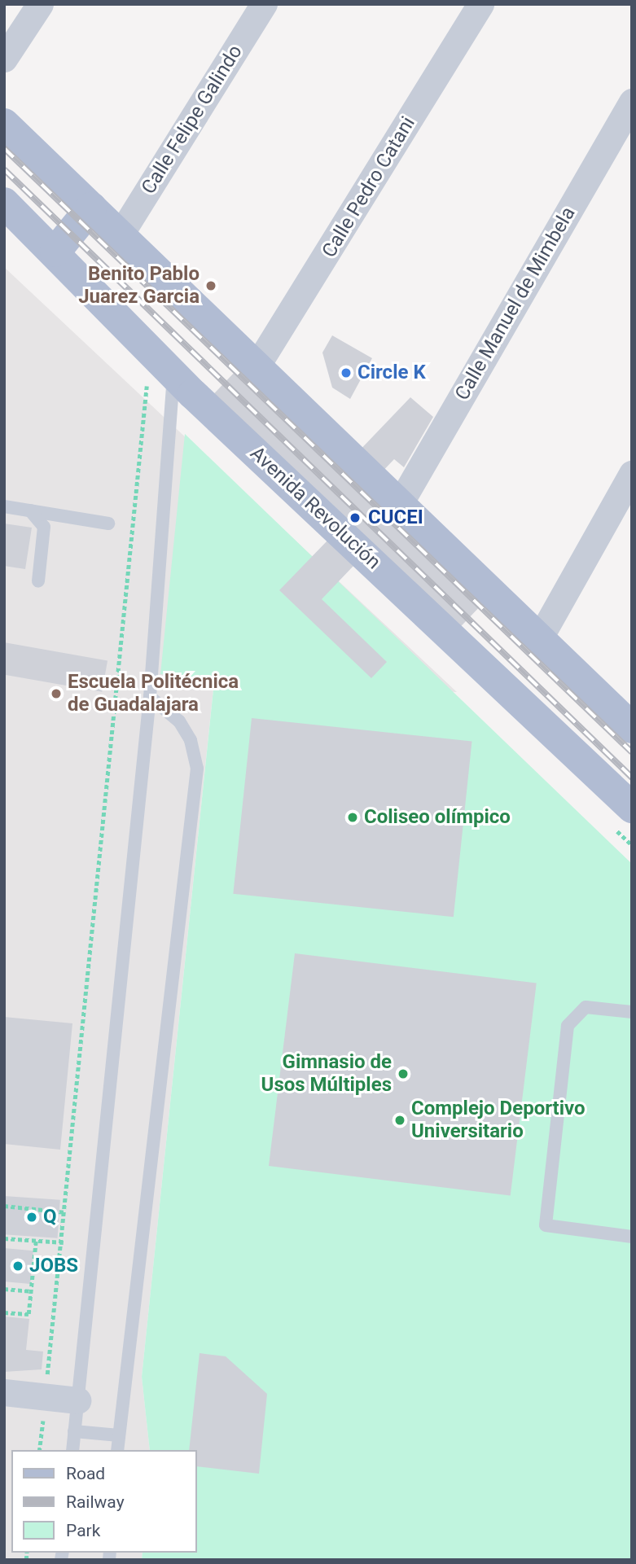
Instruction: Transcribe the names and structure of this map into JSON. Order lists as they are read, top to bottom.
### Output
{
  "streets": {
    "main road": ["Avenida Revolución"],
    "street": ["Calle Felipe Galindo", "Calle Pedro Catani", "Calle Manuel de Mimbela"]
  },
  "places": [
    "Benito Pablo Juarez Garcia",
    "Circle K",
    "CUCEI",
    "Escuela Politécnica de Guadalajara",
    "Coliseo olímpico",
    "Gimnasio de Usos Múltiples",
    "Complejo Deportivo Universitario",
    "Q",
    "JOBS"
  ],
  "legend": ["Road", "Railway", "Park"]
}
